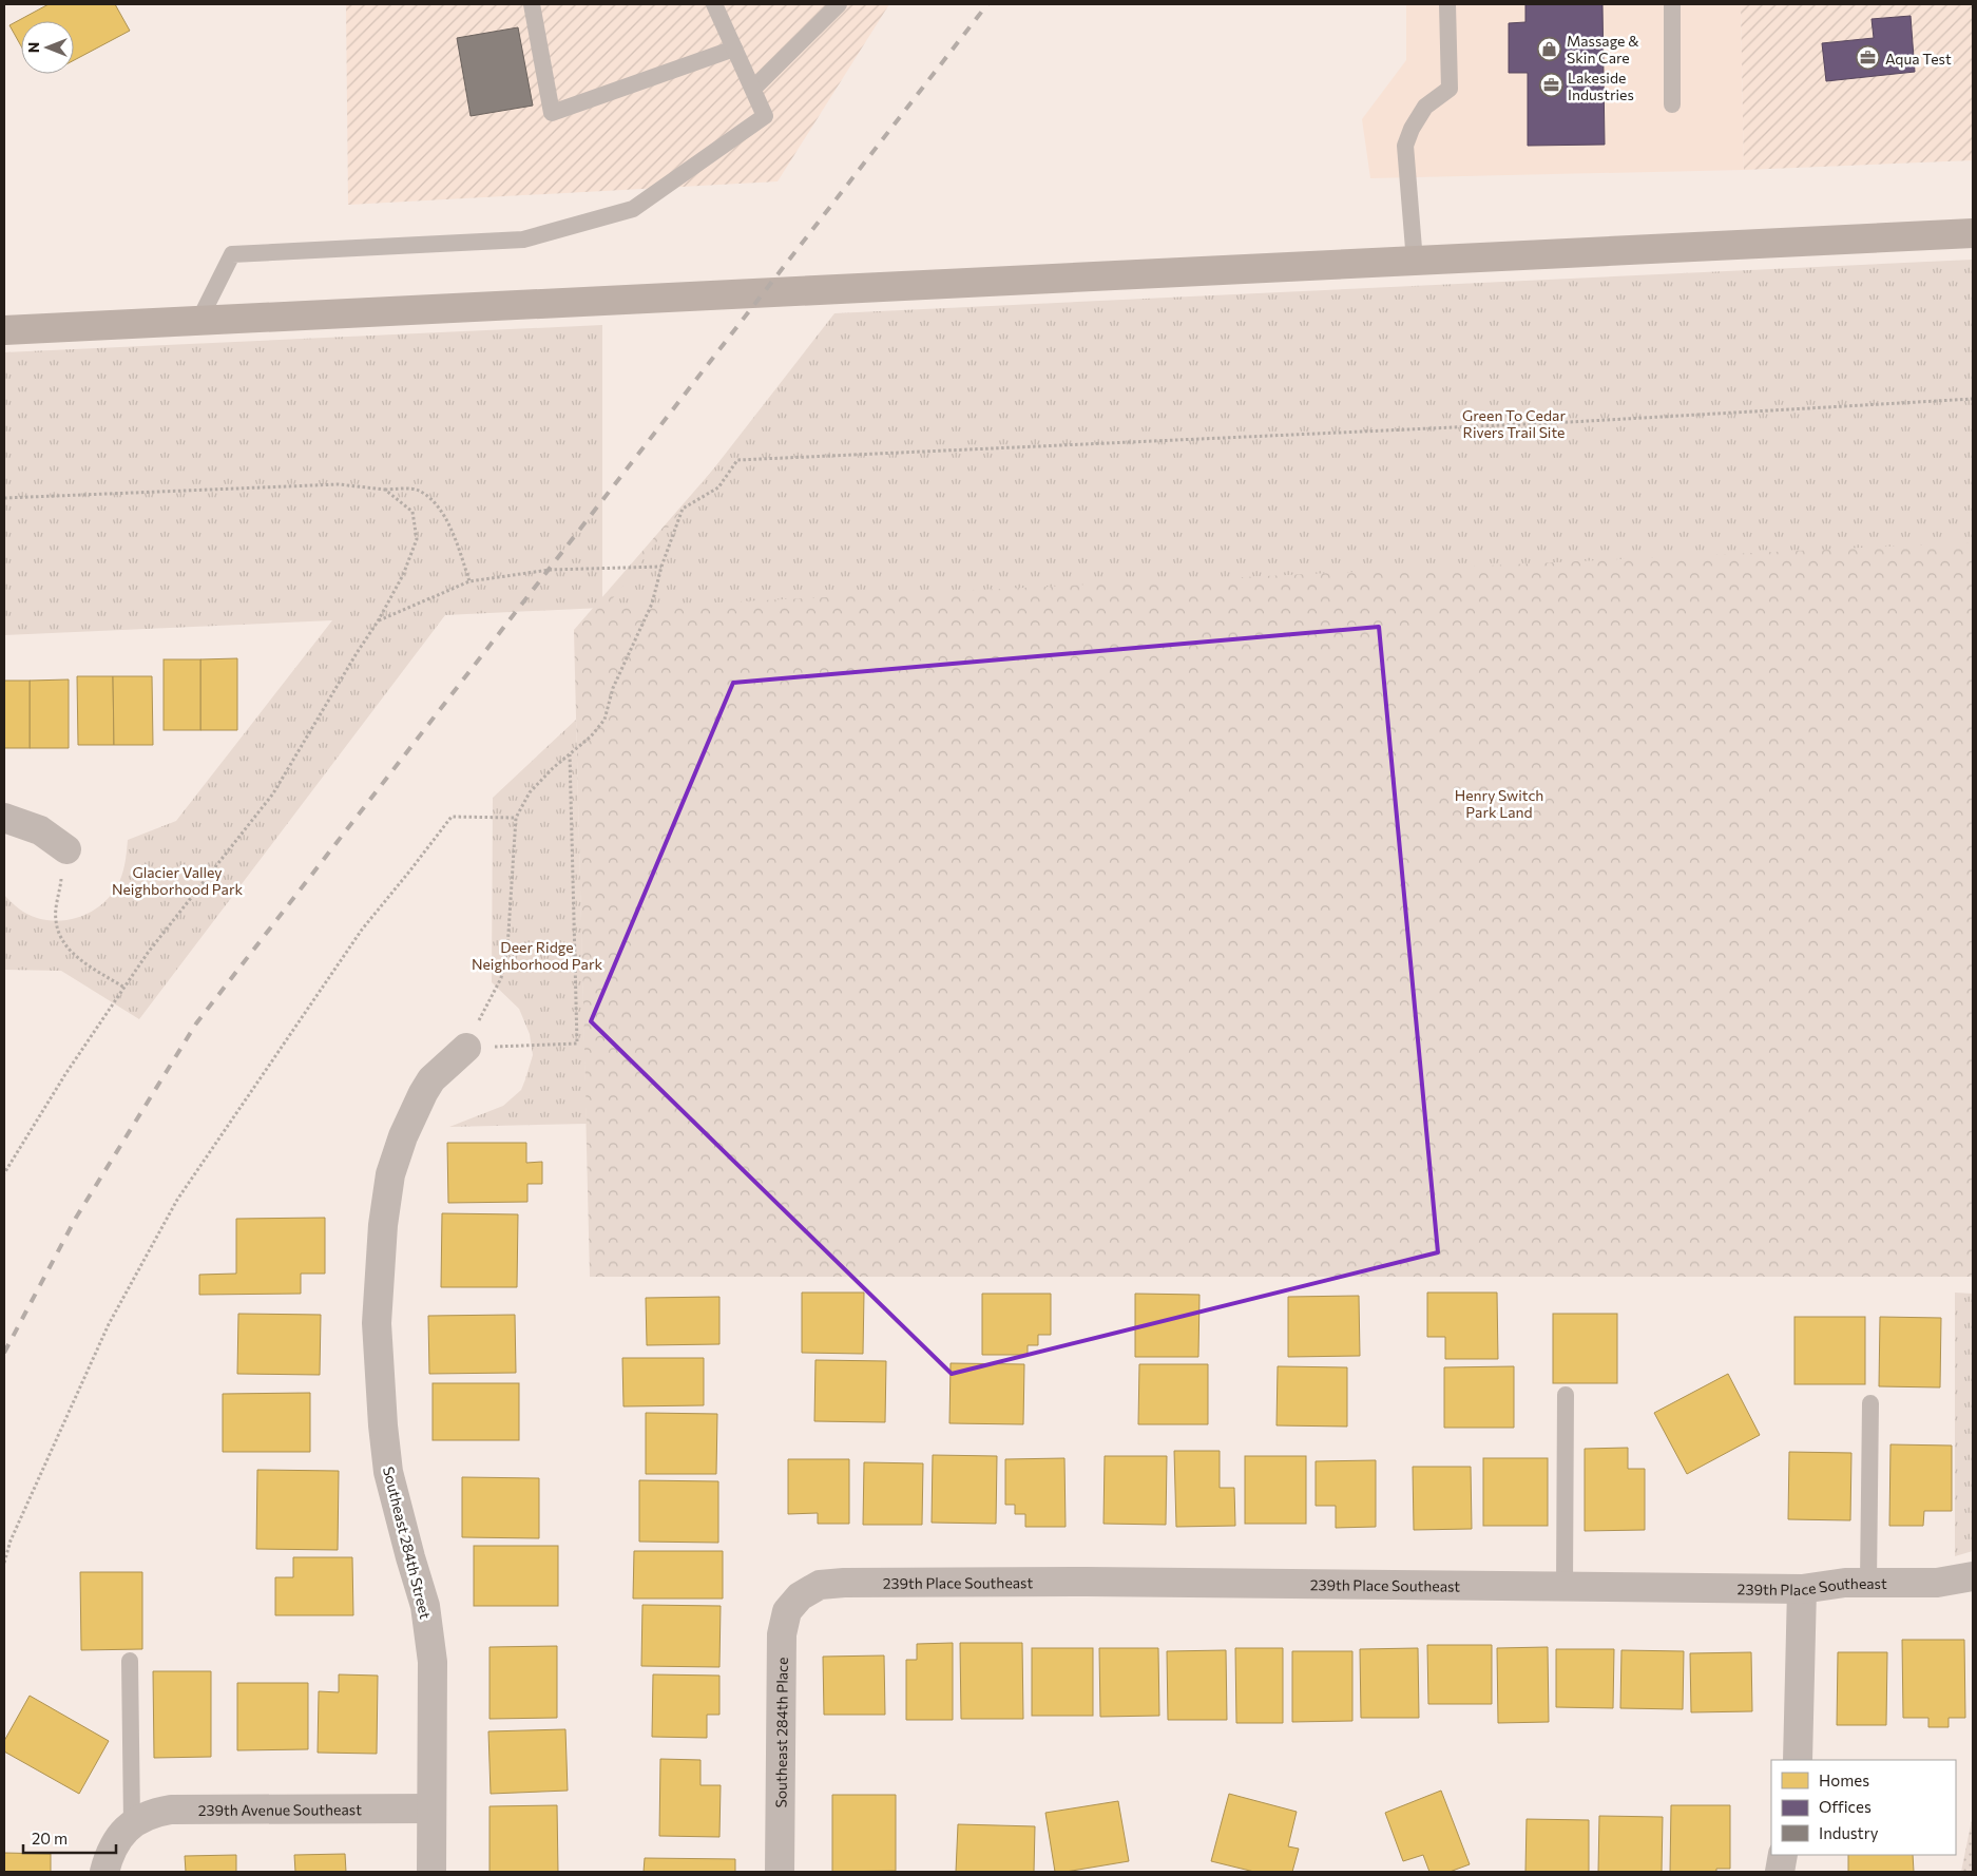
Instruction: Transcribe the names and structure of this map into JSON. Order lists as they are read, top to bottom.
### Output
{
  "streets": {
    "street": [
      "Southeast 284th Street",
      "239th Place Southeast",
      "Southeast 284th Place",
      "239th Avenue Southeast"
    ]
  },
  "crossings": [
    ["Southeast 284th Street", "239th Avenue Southeast"],
    ["239th Place Southeast", "Southeast 284th Place"]
  ],
  "parks": [
    "Green To Cedar Rivers Trail Site",
    "Henry Switch Park Land",
    "Glacier Valley Neighborhood Park",
    "Deer Ridge Neighborhood Park"
  ],
  "places": {
    "shop": ["Massage & Skin Care"],
    "office": ["Aqua Test", "Lakeside Industries"]
  },
  "legend": ["Homes", "Offices", "Industry"],
  "scale_bar": "20 m",
  "north": "left"
}
